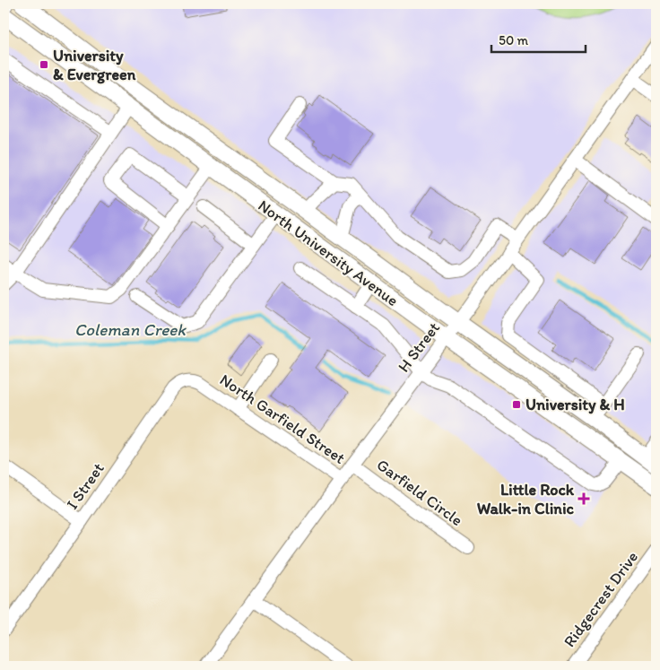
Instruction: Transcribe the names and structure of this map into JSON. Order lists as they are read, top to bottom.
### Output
{
  "streets": {
    "main road": ["North University Avenue"],
    "street": [
      "H Street",
      "North Garfield Street",
      "I Street",
      "Garfield Circle",
      "Ridgecrest Drive"
    ]
  },
  "crossings": [
    ["North University Avenue", "H Street"],
    ["H Street", "North Garfield Street"],
    ["H Street", "Garfield Circle"],
    ["North Garfield Street", "I Street"]
  ],
  "water": ["Coleman Creek"],
  "places": {
    "transit": ["University & Evergreen", "University & H"],
    "health": ["Little Rock Walk-in Clinic"]
  },
  "scale_bar": "50 m"
}
